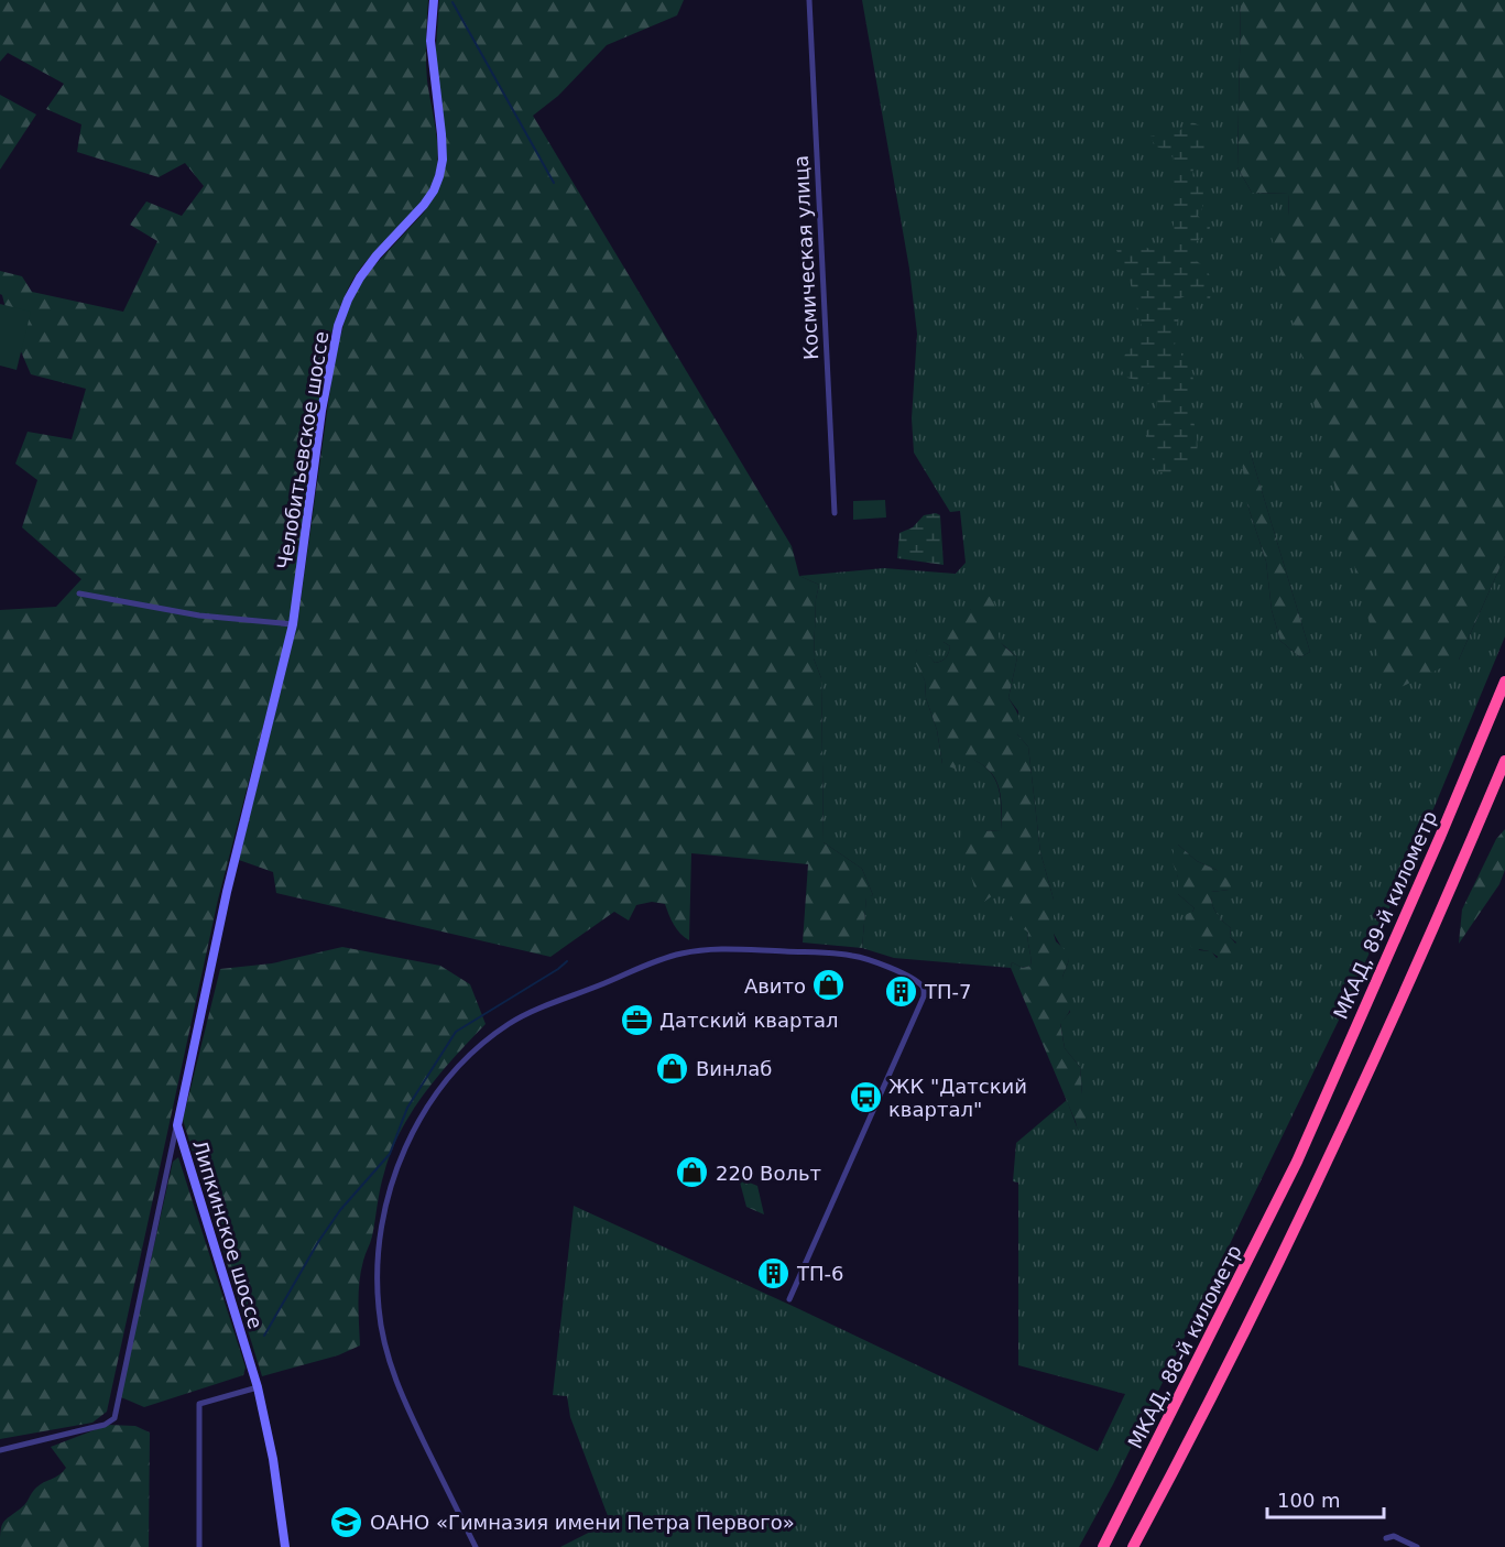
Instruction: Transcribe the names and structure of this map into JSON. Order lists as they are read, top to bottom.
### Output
{
  "streets": {
    "highway": ["МКАД, 89-й километр", "МКАД, 88-й километр"],
    "street": ["Космическая улица", "Челобитьевское шоссе", "Липкинское шоссе"]
  },
  "crossings": [
    ["Челобитьевское шоссе", "Липкинское шоссе"],
    ["МКАД, 89-й километр", "МКАД, 88-й километр"]
  ],
  "places": {
    "shop": ["Авито", "Винлаб", "220 Вольт"],
    "building": ["ТП-7", "ТП-6"],
    "office": ["Датский квартал"],
    "bus stop": ["ЖК \"Датский квартал\""],
    "school or university": ["ОАНО «Гимназия имени Петра Первого»"]
  },
  "scale_bar": "100 m"
}
